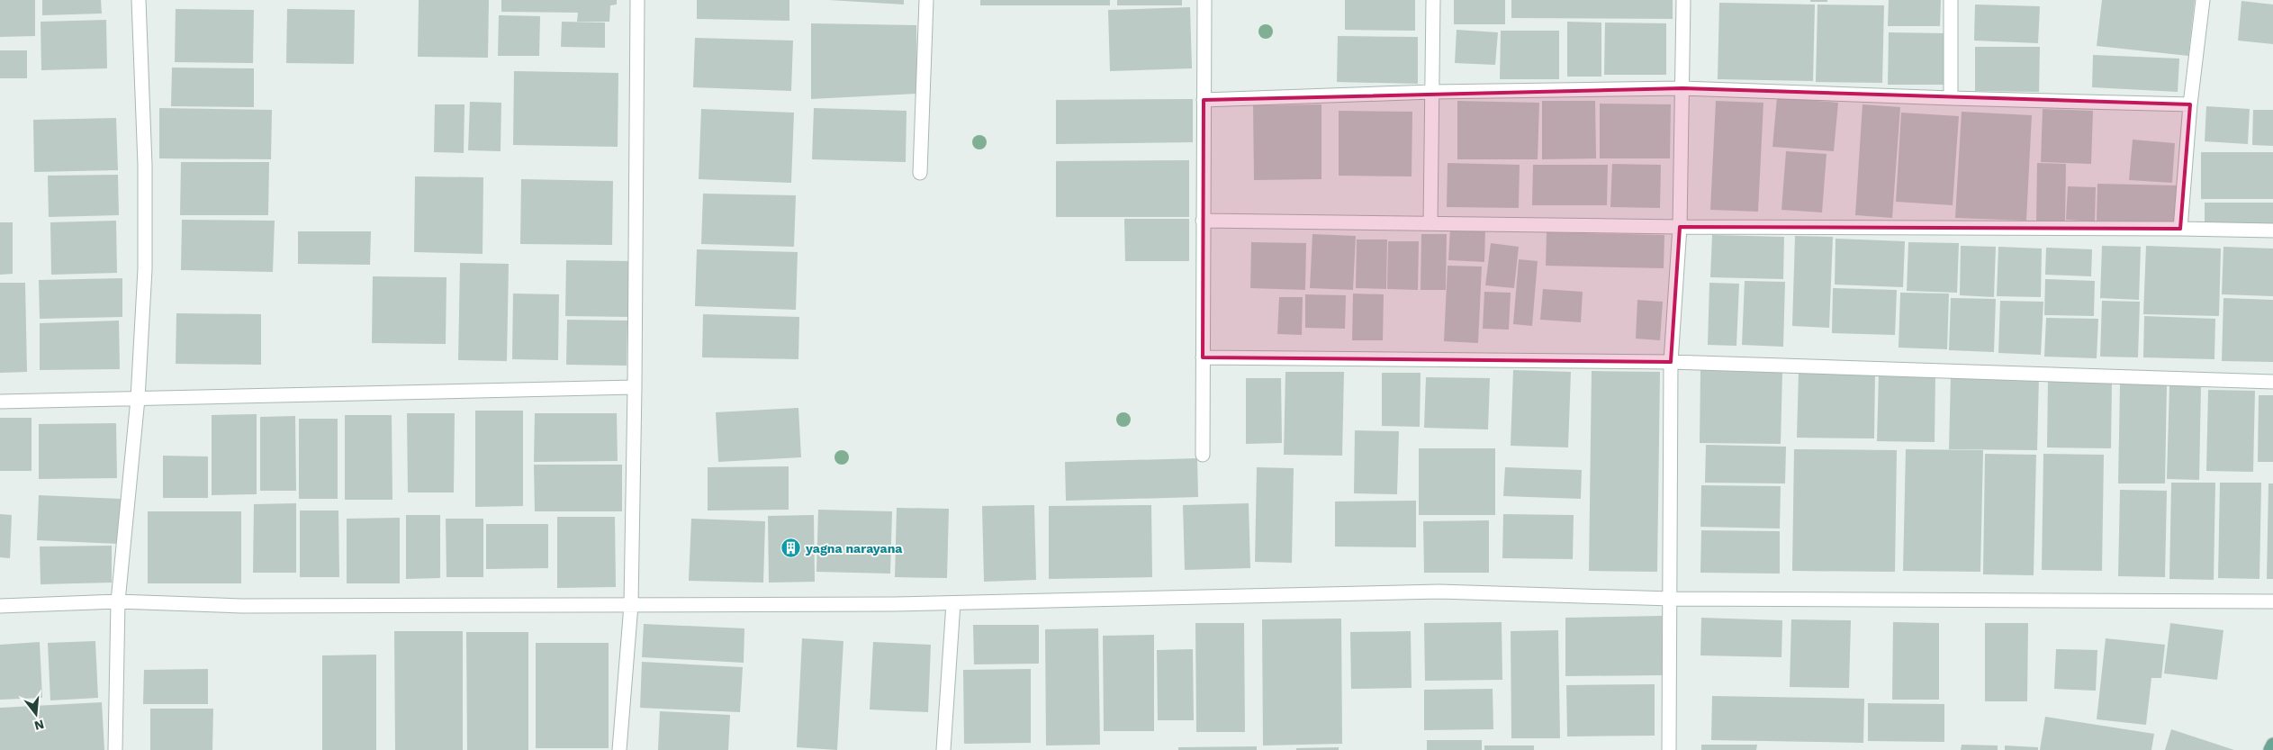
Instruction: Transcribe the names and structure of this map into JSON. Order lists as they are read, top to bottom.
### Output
{
  "places": {
    "building": ["yagna narayana"]
  },
  "north": "bottom"
}
